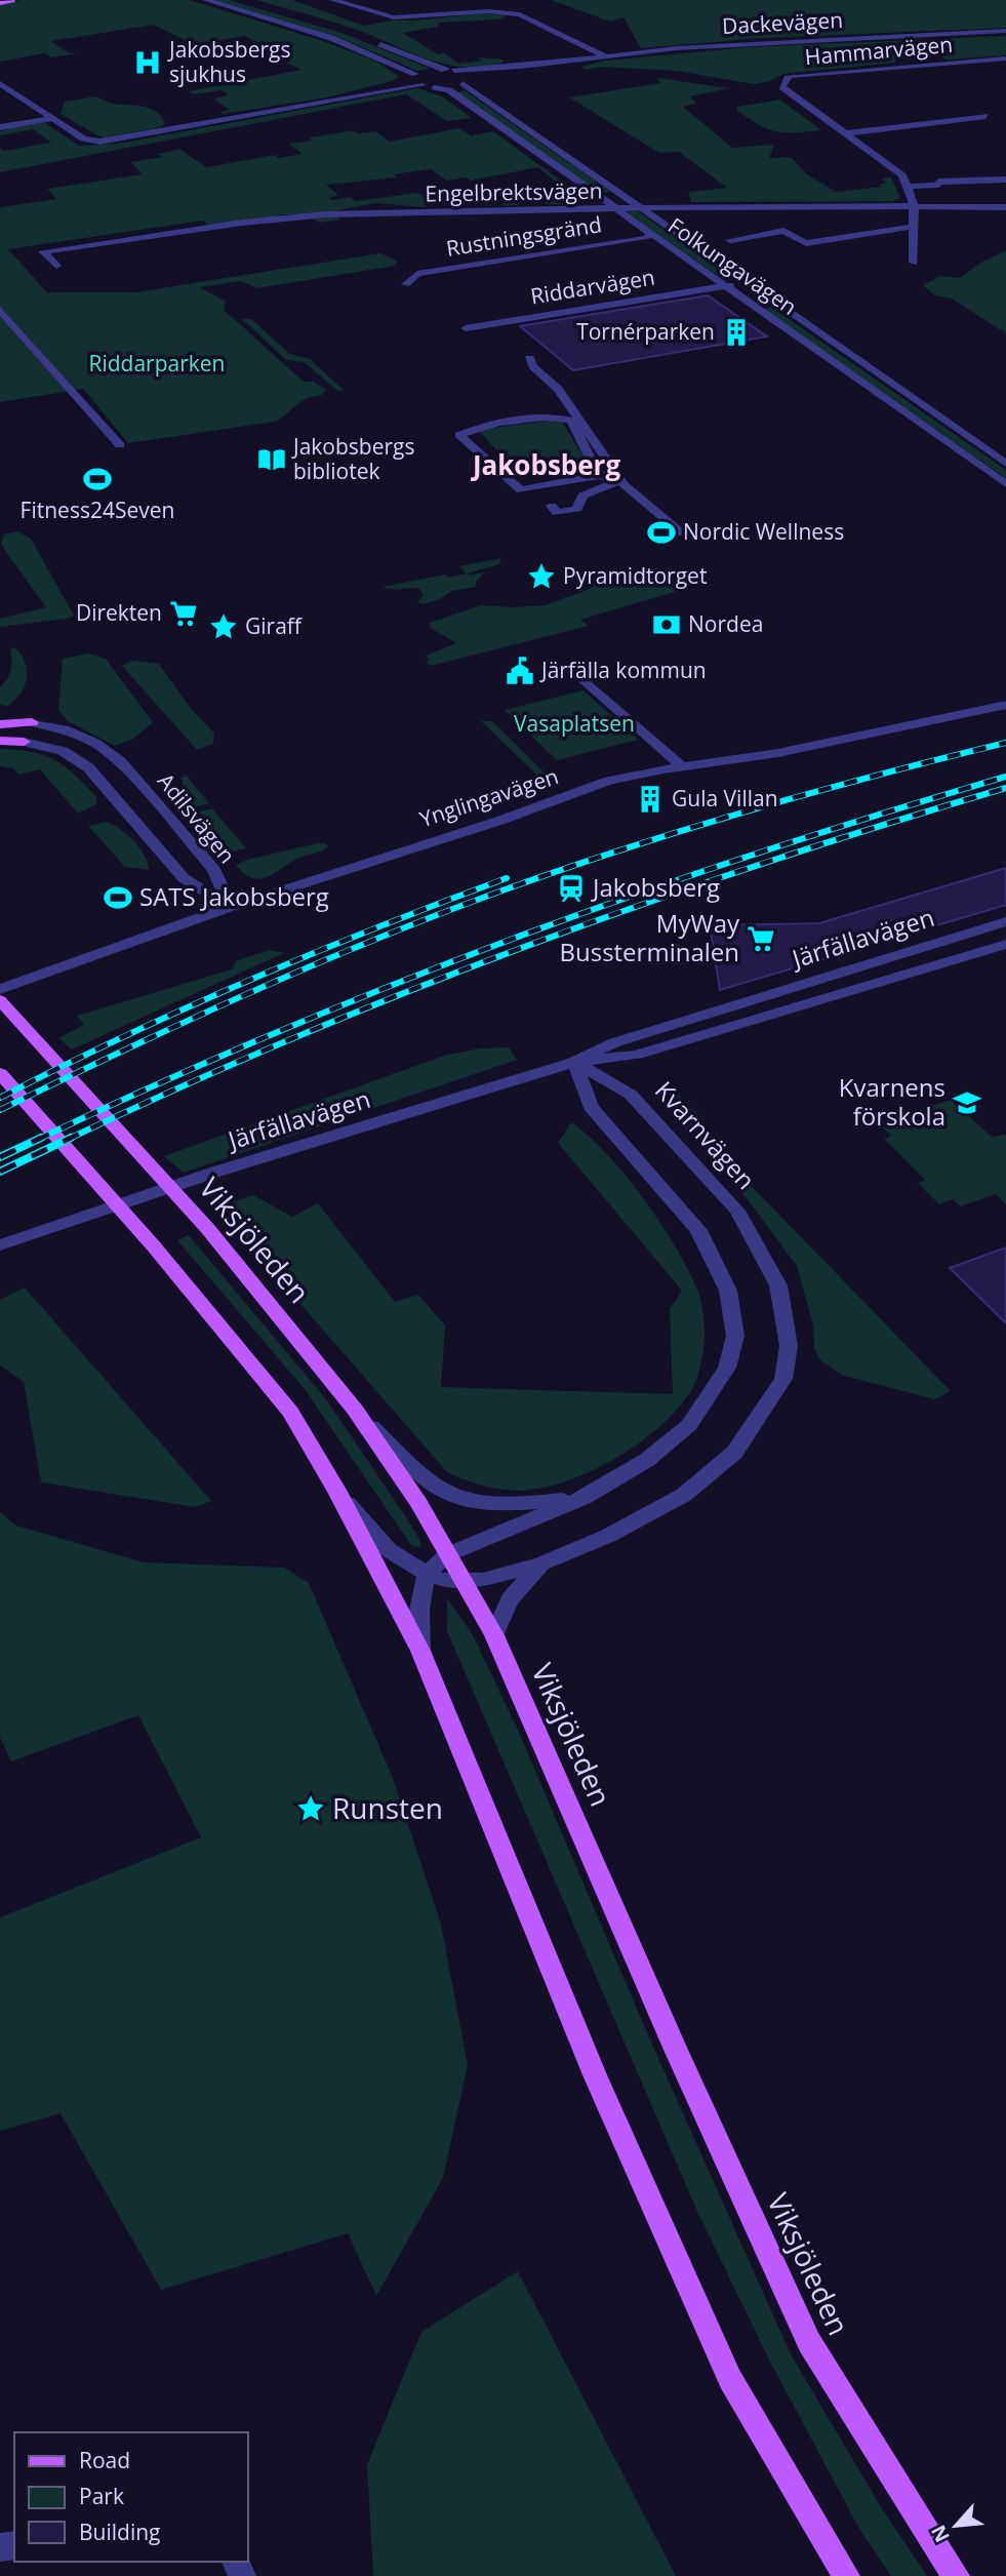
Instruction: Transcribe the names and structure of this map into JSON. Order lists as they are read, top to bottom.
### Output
{
  "streets": {
    "main road": ["Viksjöleden"],
    "street": [
      "Dackevägen",
      "Hammarvägen",
      "Engelbrektsvägen",
      "Rustningsgränd",
      "Folkungavägen",
      "Riddarvägen",
      "Ynglingavägen",
      "Adilsvägen",
      "Järfällavägen",
      "Kvarnvägen"
    ]
  },
  "crossings": [
    ["Dackevägen", "Folkungavägen"],
    ["Hammarvägen", "Engelbrektsvägen"],
    ["Engelbrektsvägen", "Folkungavägen"],
    ["Rustningsgränd", "Folkungavägen"],
    ["Folkungavägen", "Riddarvägen"],
    ["Ynglingavägen", "Adilsvägen"],
    ["Järfällavägen", "Kvarnvägen"],
    ["Kvarnvägen", "Viksjöleden"]
  ],
  "districts": ["Jakobsberg"],
  "parks": ["Riddarparken", "Vasaplatsen"],
  "places": {
    "hospital": ["Jakobsbergs sjukhus"],
    "building": ["Tornérparken", "Gula Villan"],
    "library": ["Jakobsbergs bibliotek"],
    "sports": ["Fitness24Seven", "Nordic Wellness", "SATS Jakobsberg"],
    "place": ["Pyramidtorget", "Giraff", "Runsten"],
    "supermarket": ["Direkten", "MyWay Bussterminalen"],
    "bank": ["Nordea"],
    "public building": ["Järfälla kommun"],
    "station": ["Jakobsberg"],
    "school or university": ["Kvarnens förskola"]
  },
  "legend": ["Road", "Park", "Building"],
  "north": "bottom left"
}
